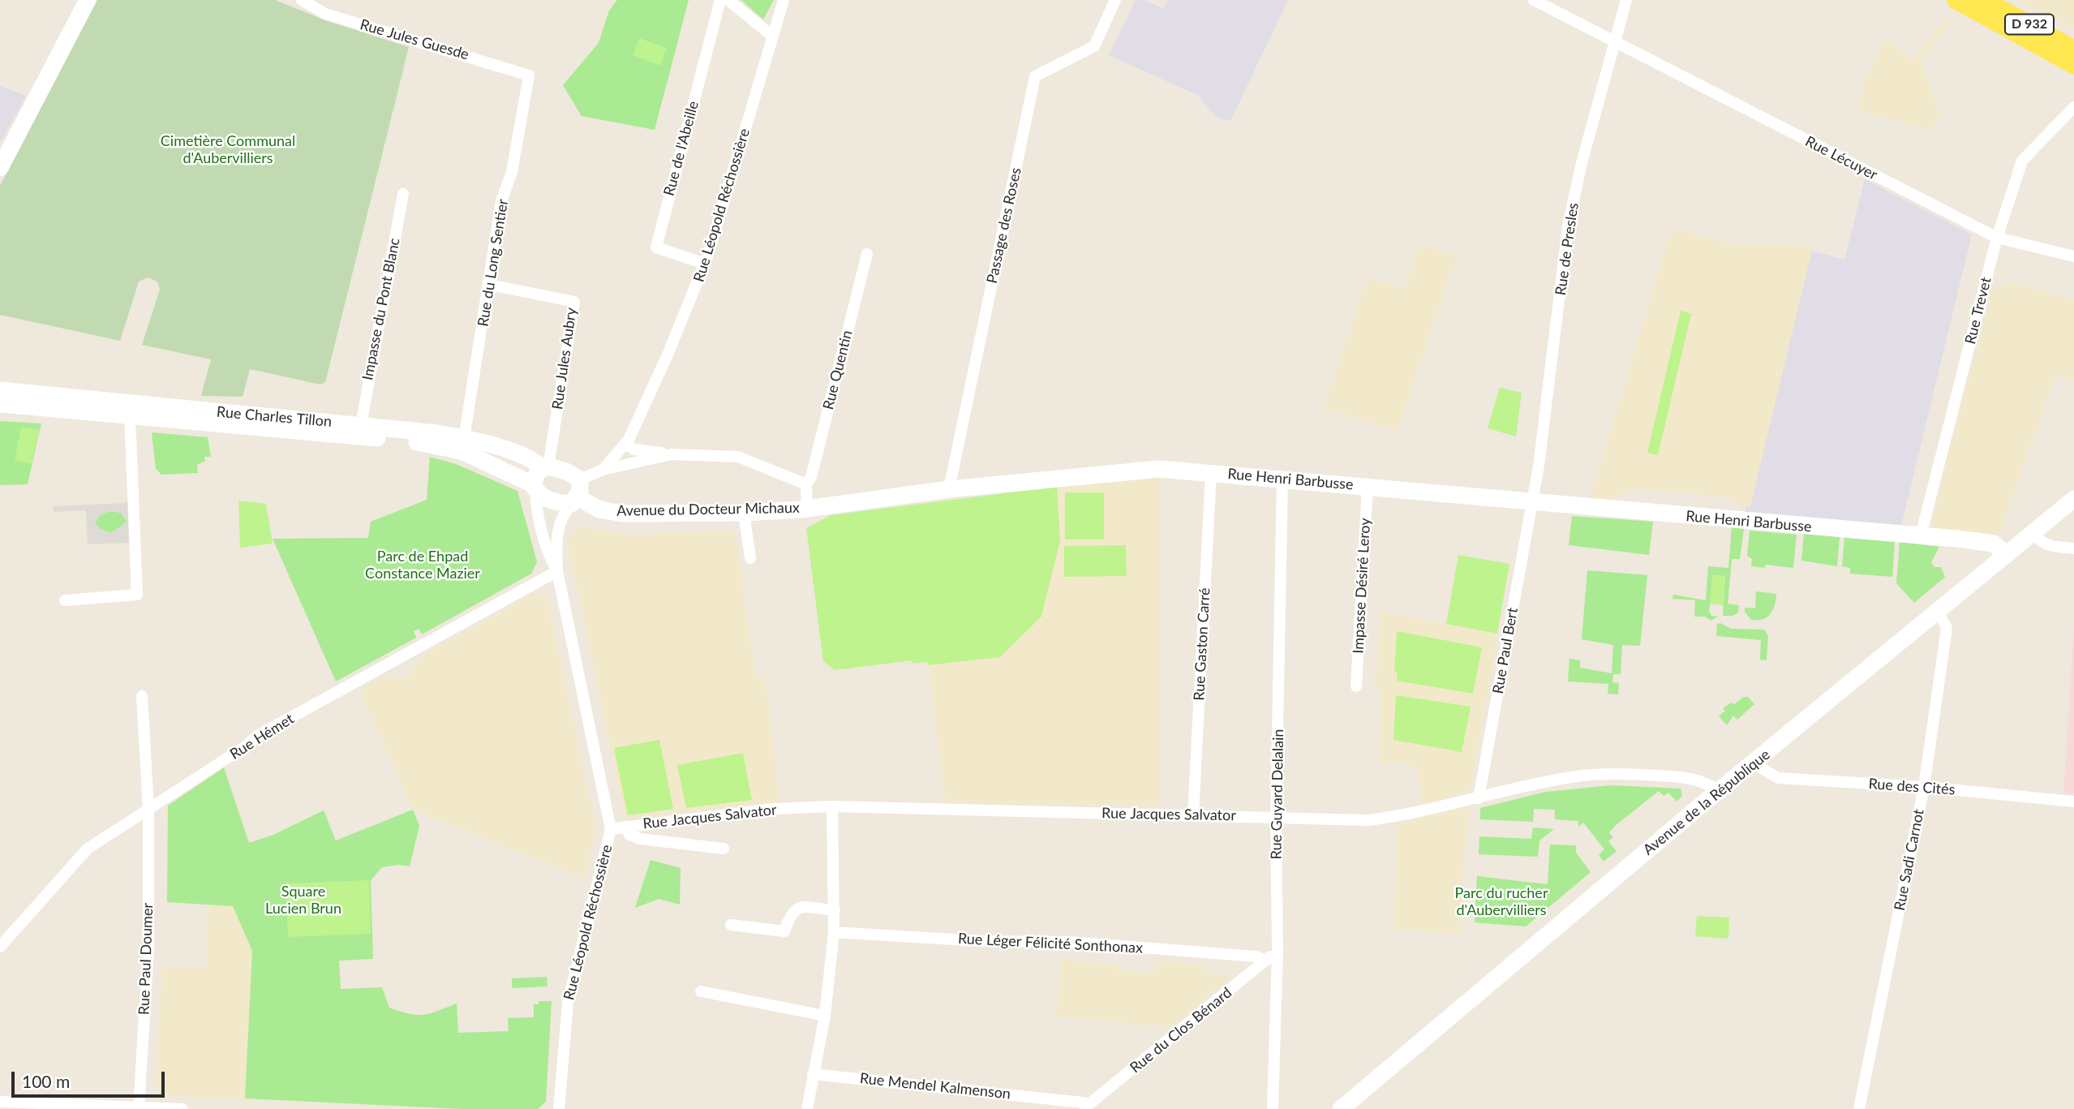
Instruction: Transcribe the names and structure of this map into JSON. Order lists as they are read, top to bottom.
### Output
{
  "streets": {
    "main road": ["D 932"],
    "street": [
      "Rue Jules Guesde",
      "Rue de l'Abeille",
      "Rue Lécuyer",
      "Rue Léopold Réchossière",
      "Passage des Roses",
      "Rue de Presles",
      "Rue du Long Sentier",
      "Impasse du Pont Blanc",
      "Rue Trevet",
      "Rue Jules Aubry",
      "Rue Quentin",
      "Rue Charles Tillon",
      "Rue Henri Barbusse",
      "Avenue du Docteur Michaux",
      "Impasse Désiré Leroy",
      "Rue Gaston Carré",
      "Rue Paul Bert",
      "Rue Hémet",
      "Rue des Cités",
      "Rue Guyard Delalain",
      "Avenue de la République",
      "Rue Jacques Salvator",
      "Rue Sadi Carnot",
      "Rue Léger Félicité Sonthonax",
      "Rue Paul Doumer",
      "Rue du Clos Bénard",
      "Rue Mendel Kalmenson"
    ]
  },
  "crossings": [
    ["Rue Jules Guesde", "Rue du Long Sentier"],
    ["Rue de l'Abeille", "Rue Léopold Réchossière"],
    ["Rue Lécuyer", "Rue de Presles"],
    ["Rue Lécuyer", "Rue Trevet"],
    ["Rue Léopold Réchossière", "Rue Charles Tillon"],
    ["Rue Léopold Réchossière", "Avenue du Docteur Michaux"],
    ["Rue Léopold Réchossière", "Rue Hémet"],
    ["Rue Léopold Réchossière", "Rue Jacques Salvator"],
    ["Passage des Roses", "Rue Henri Barbusse"],
    ["Rue de Presles", "Rue Henri Barbusse"],
    ["Rue de Presles", "Rue Paul Bert"],
    ["Rue du Long Sentier", "Rue Jules Aubry"],
    ["Rue du Long Sentier", "Rue Charles Tillon"],
    ["Impasse du Pont Blanc", "Rue Charles Tillon"],
    ["Rue Trevet", "Rue Henri Barbusse"],
    ["Rue Jules Aubry", "Rue Charles Tillon"],
    ["Rue Charles Tillon", "Avenue du Docteur Michaux"],
    ["Rue Henri Barbusse", "Avenue du Docteur Michaux"],
    ["Rue Henri Barbusse", "Impasse Désiré Leroy"],
    ["Rue Henri Barbusse", "Rue Gaston Carré"],
    ["Rue Henri Barbusse", "Rue Paul Bert"],
    ["Rue Henri Barbusse", "Rue Guyard Delalain"],
    ["Rue Henri Barbusse", "Avenue de la République"],
    ["Rue Gaston Carré", "Rue Jacques Salvator"],
    ["Rue Paul Bert", "Rue Jacques Salvator"],
    ["Rue Hémet", "Rue Paul Doumer"],
    ["Rue des Cités", "Avenue de la République"],
    ["Rue des Cités", "Rue Sadi Carnot"],
    ["Rue Guyard Delalain", "Rue Jacques Salvator"],
    ["Rue Guyard Delalain", "Rue du Clos Bénard"],
    ["Avenue de la République", "Rue Jacques Salvator"],
    ["Avenue de la République", "Rue Sadi Carnot"],
    ["Rue Léger Félicité Sonthonax", "Rue du Clos Bénard"],
    ["Rue du Clos Bénard", "Rue Mendel Kalmenson"]
  ],
  "parks": [
    "Cimetière Communal d'Aubervilliers",
    "Parc de Ehpad Constance Mazier",
    "Square Lucien Brun",
    "Parc du rucher d'Aubervilliers"
  ],
  "scale_bar": "100 m"
}
